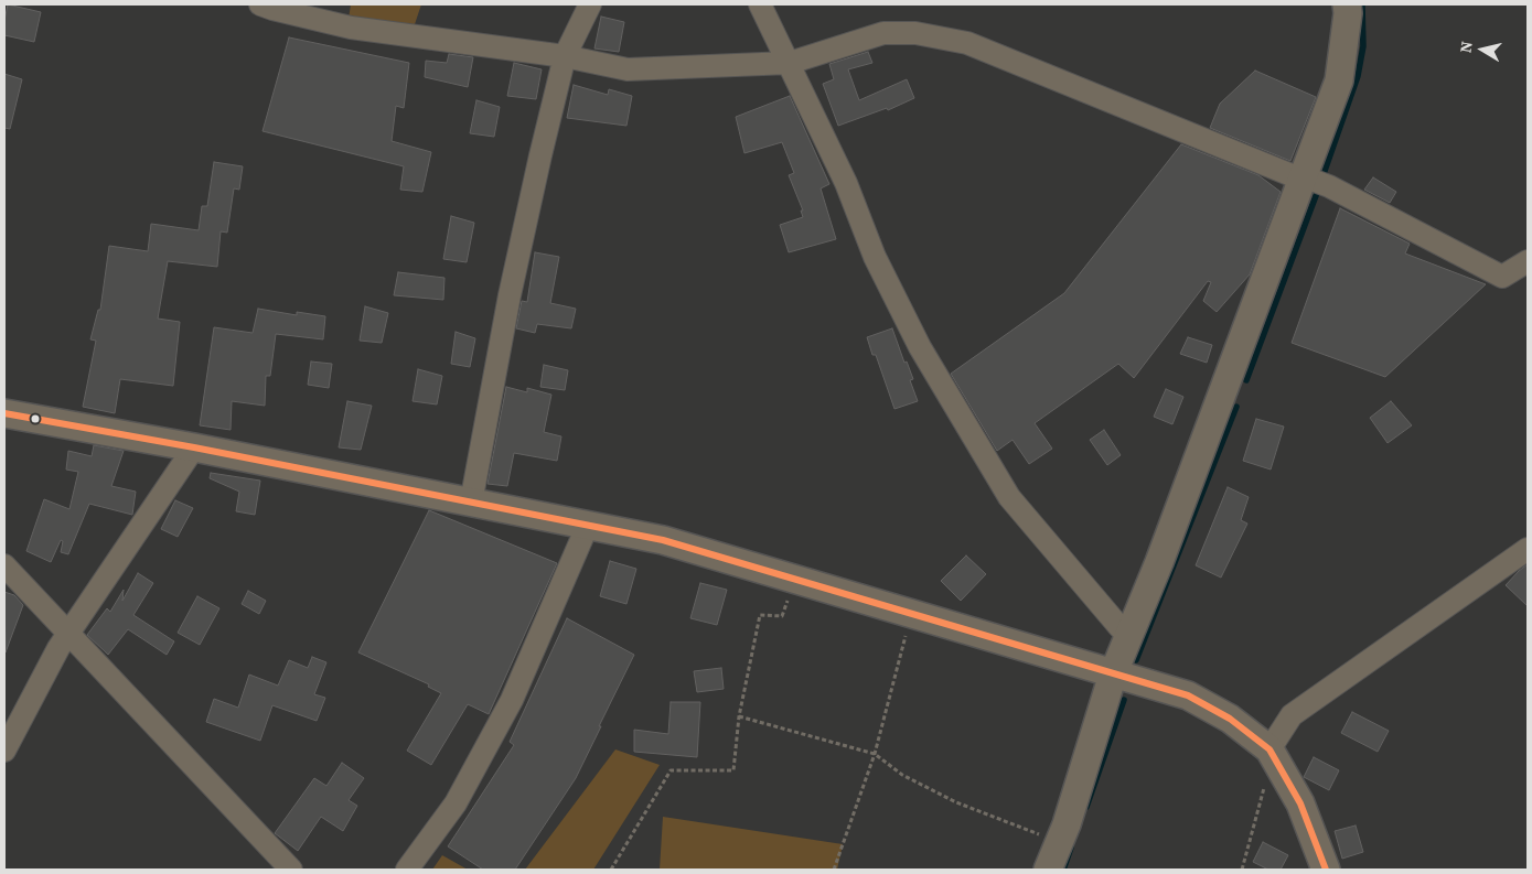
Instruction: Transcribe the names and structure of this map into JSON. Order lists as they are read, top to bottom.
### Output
{
  "north": "left"
}
